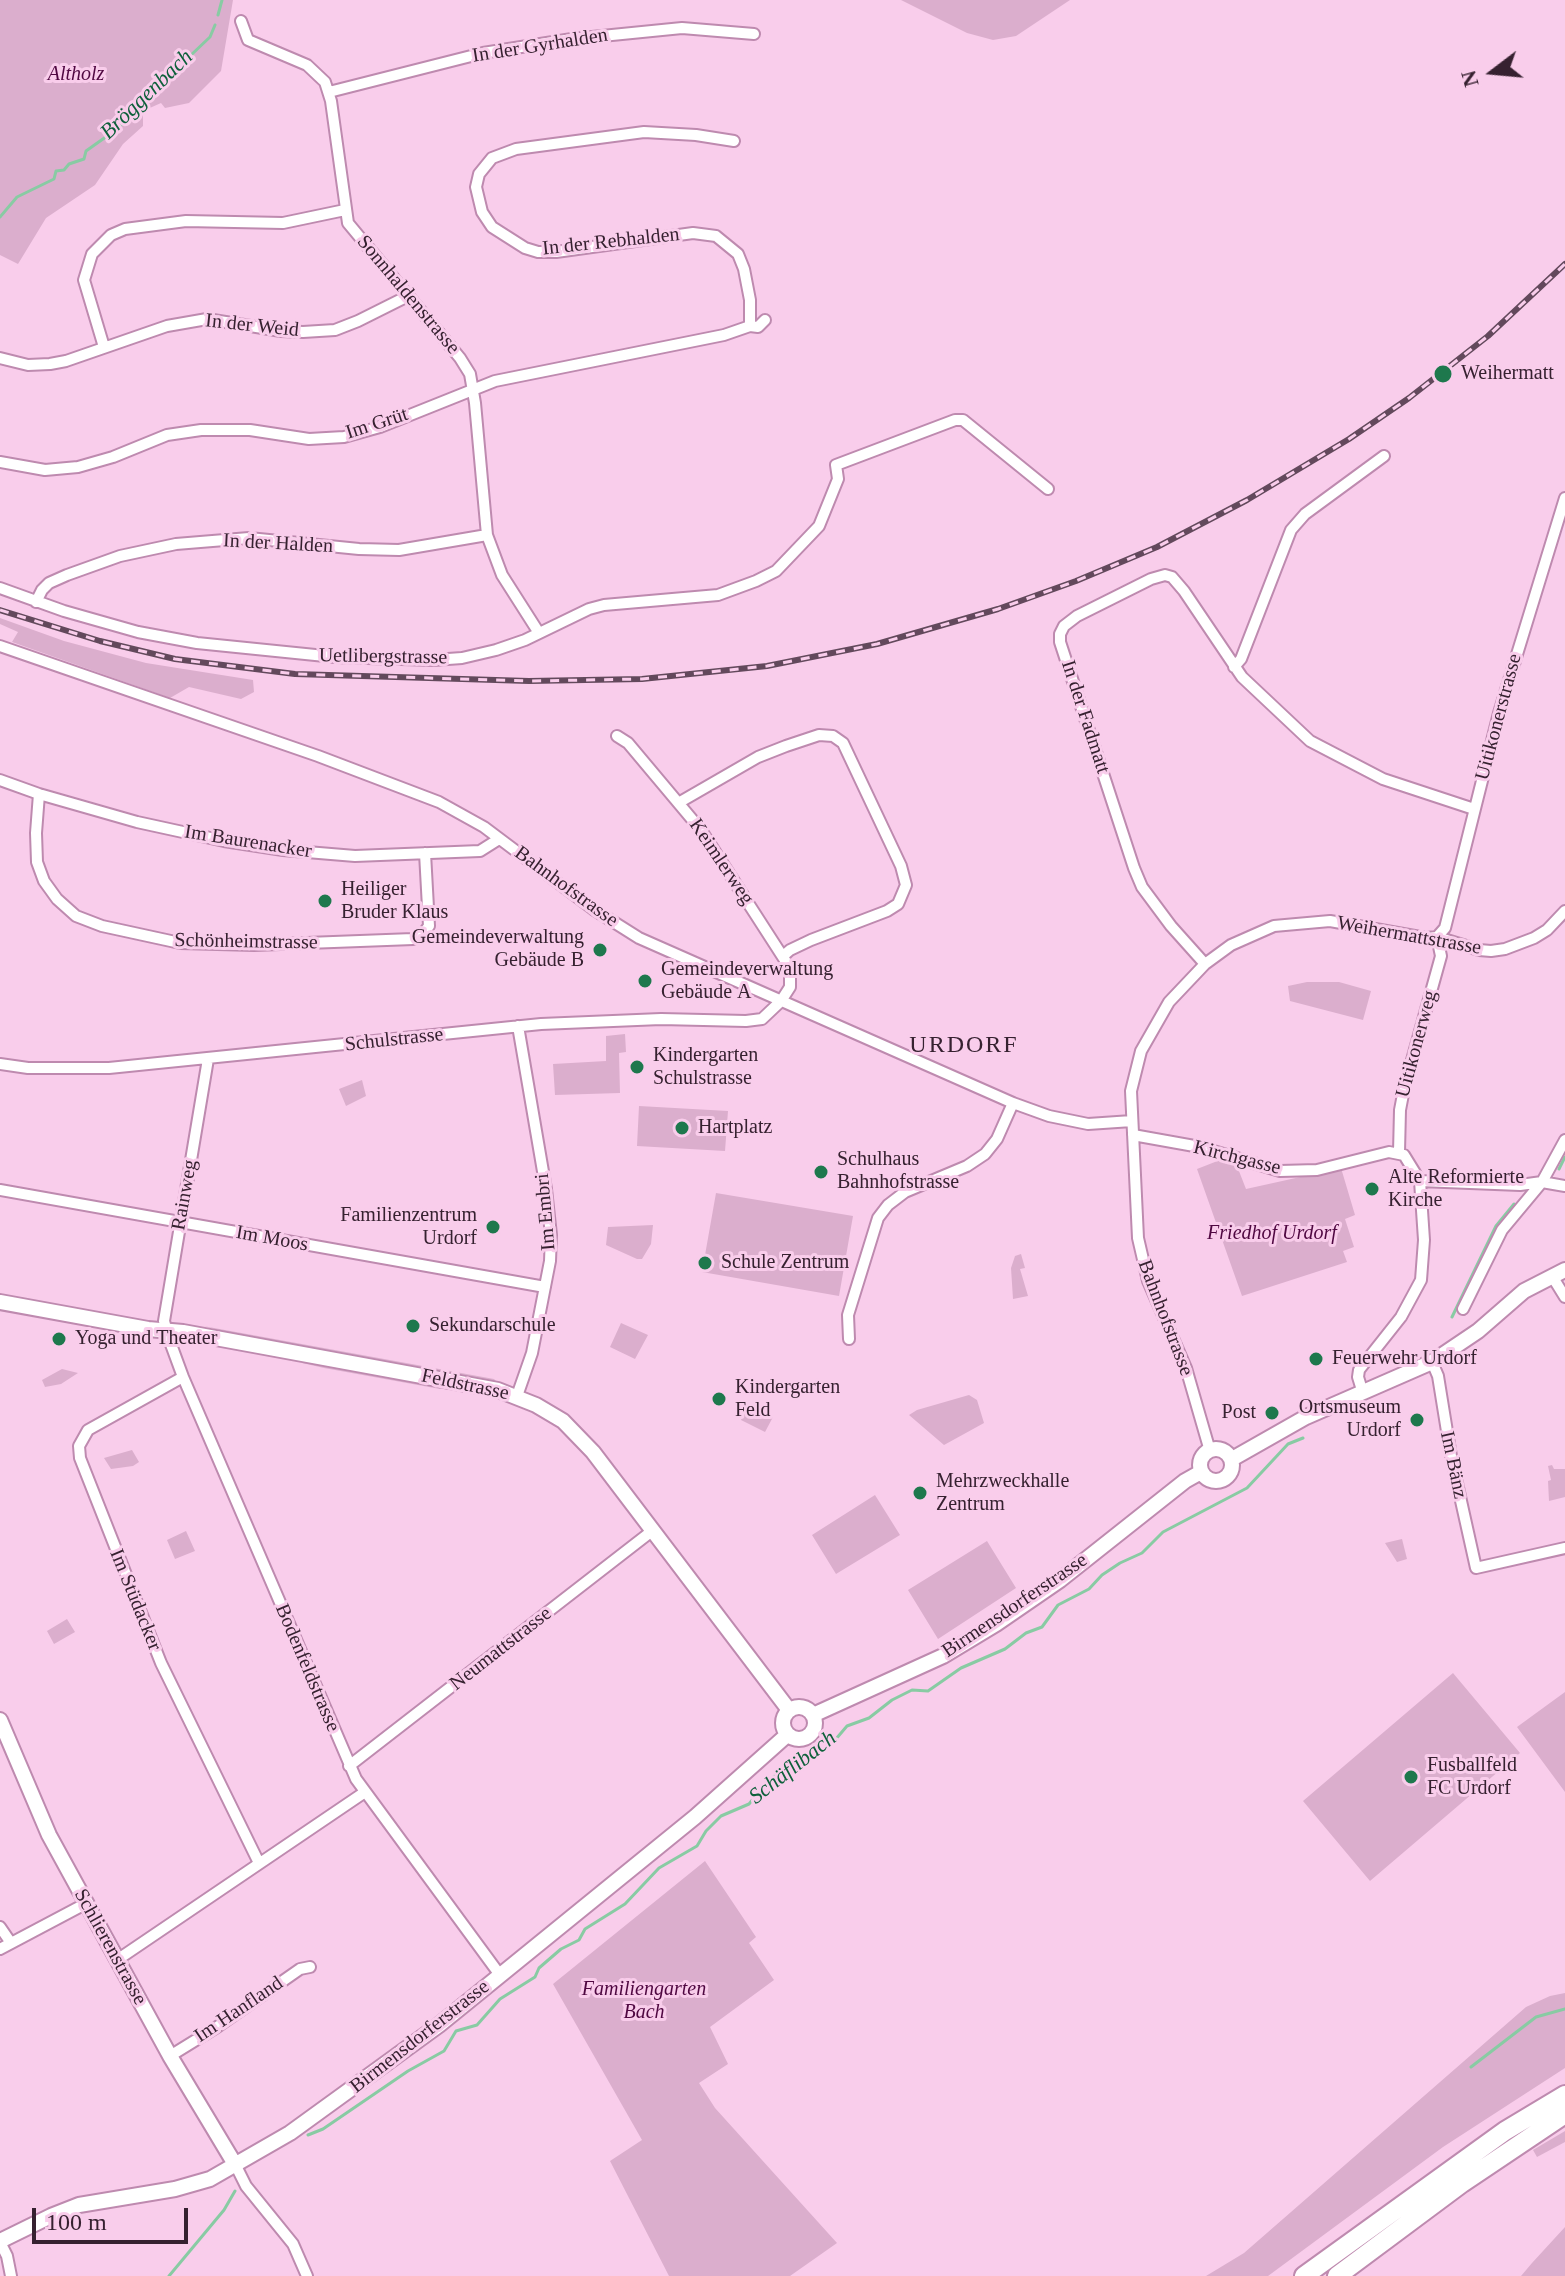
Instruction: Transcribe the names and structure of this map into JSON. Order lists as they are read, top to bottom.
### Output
{
  "streets": {
    "main road": ["Feldstrasse", "Birmensdorferstrasse", "Schlierenstrasse"],
    "street": [
      "In der Gyrhalden",
      "In der Rebhalden",
      "Sonnhaldenstrasse",
      "In der Weid",
      "Im Grüt",
      "In der Halden",
      "Uetlibergstrasse",
      "In der Fadmatt",
      "Uitikonerstrasse",
      "Im Baurenacker",
      "Keimlerweg",
      "Bahnhofstrasse",
      "Weihermattstrasse",
      "Schönheimstrasse",
      "Schulstrasse",
      "Uitikonerweg",
      "Kirchgasse",
      "Rainweg",
      "Im Embri",
      "Im Moos",
      "Im Bänz",
      "Im Stüdacker",
      "Neumattstrasse",
      "Bodenfeldstrasse",
      "Im Hanfland"
    ]
  },
  "crossings": [
    ["In der Gyrhalden", "Sonnhaldenstrasse"],
    ["In der Rebhalden", "Im Grüt"],
    ["Sonnhaldenstrasse", "In der Weid"],
    ["Sonnhaldenstrasse", "Im Grüt"],
    ["Sonnhaldenstrasse", "In der Halden"],
    ["Sonnhaldenstrasse", "Uetlibergstrasse"],
    ["In der Halden", "Uetlibergstrasse"],
    ["In der Fadmatt", "Uitikonerstrasse"],
    ["In der Fadmatt", "Weihermattstrasse"],
    ["Uitikonerstrasse", "Weihermattstrasse"],
    ["Uitikonerstrasse", "Uitikonerweg"],
    ["Im Baurenacker", "Bahnhofstrasse"],
    ["Im Baurenacker", "Schönheimstrasse"],
    ["Keimlerweg", "Bahnhofstrasse"],
    ["Keimlerweg", "Schulstrasse"],
    ["Bahnhofstrasse", "Weihermattstrasse"],
    ["Bahnhofstrasse", "Schulstrasse"],
    ["Bahnhofstrasse", "Kirchgasse"],
    ["Bahnhofstrasse", "Birmensdorferstrasse"],
    ["Weihermattstrasse", "Uitikonerweg"],
    ["Weihermattstrasse", "Kirchgasse"],
    ["Schulstrasse", "Rainweg"],
    ["Schulstrasse", "Im Embri"],
    ["Uitikonerweg", "Kirchgasse"],
    ["Rainweg", "Im Moos"],
    ["Rainweg", "Feldstrasse"],
    ["Rainweg", "Bodenfeldstrasse"],
    ["Im Embri", "Im Moos"],
    ["Im Embri", "Feldstrasse"],
    ["Feldstrasse", "Birmensdorferstrasse"],
    ["Feldstrasse", "Neumattstrasse"],
    ["Feldstrasse", "Bodenfeldstrasse"],
    ["Im Stüdacker", "Bodenfeldstrasse"],
    ["Birmensdorferstrasse", "Bodenfeldstrasse"],
    ["Birmensdorferstrasse", "Schlierenstrasse"],
    ["Neumattstrasse", "Bodenfeldstrasse"],
    ["Schlierenstrasse", "Im Hanfland"]
  ],
  "districts": ["URDORF"],
  "water": ["Bröggenbach", "Schäflibach"],
  "parks": ["Altholz", "Friedhof Urdorf", "Familiengarten Bach"],
  "places": [
    "Weihermatt",
    "Heiliger Bruder Klaus",
    "Gemeindeverwaltung Gebäude B",
    "Gemeindeverwaltung Gebäude A",
    "Kindergarten Schulstrasse",
    "Hartplatz",
    "Schulhaus Bahnhofstrasse",
    "Alte Reformierte Kirche",
    "Familienzentrum Urdorf",
    "Schule Zentrum",
    "Sekundarschule",
    "Yoga und Theater",
    "Feuerwehr Urdorf",
    "Kindergarten Feld",
    "Post",
    "Ortsmuseum Urdorf",
    "Mehrzweckhalle Zentrum",
    "Fusballfeld FC Urdorf"
  ],
  "scale_bar": "100 m",
  "north": "left"
}
